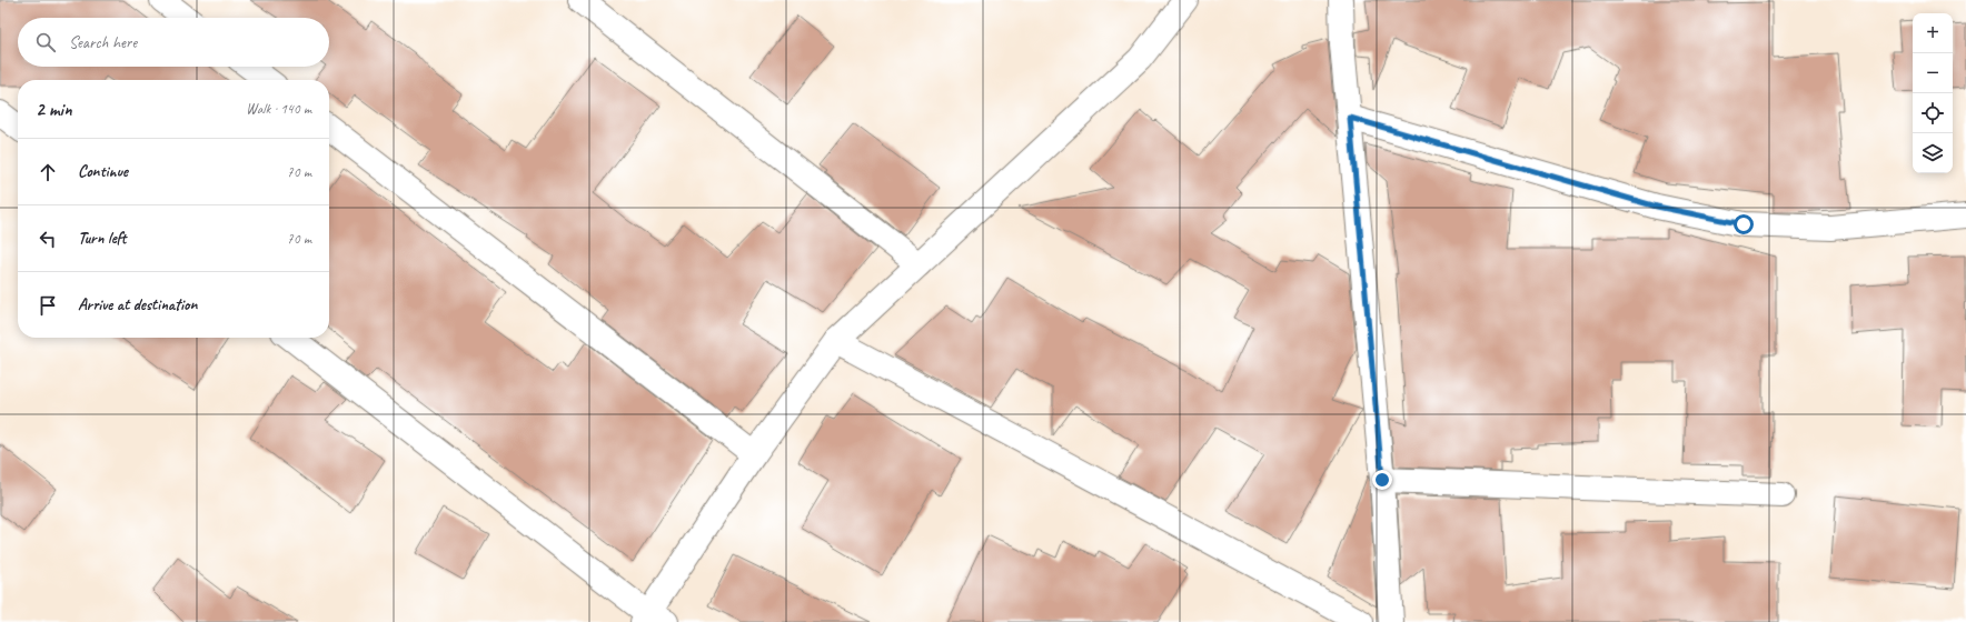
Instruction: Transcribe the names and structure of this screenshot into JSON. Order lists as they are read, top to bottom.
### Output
{
  "page": {
    "map_buttons": ["+", "−"],
    "search": "Search here",
    "heading": ["2 min", "Walk · 140 m"],
    "list": [
      ["Continue", "70 m"],
      ["Turn left", "70 m"],
      "Arrive at destination"
    ]
  }
}
